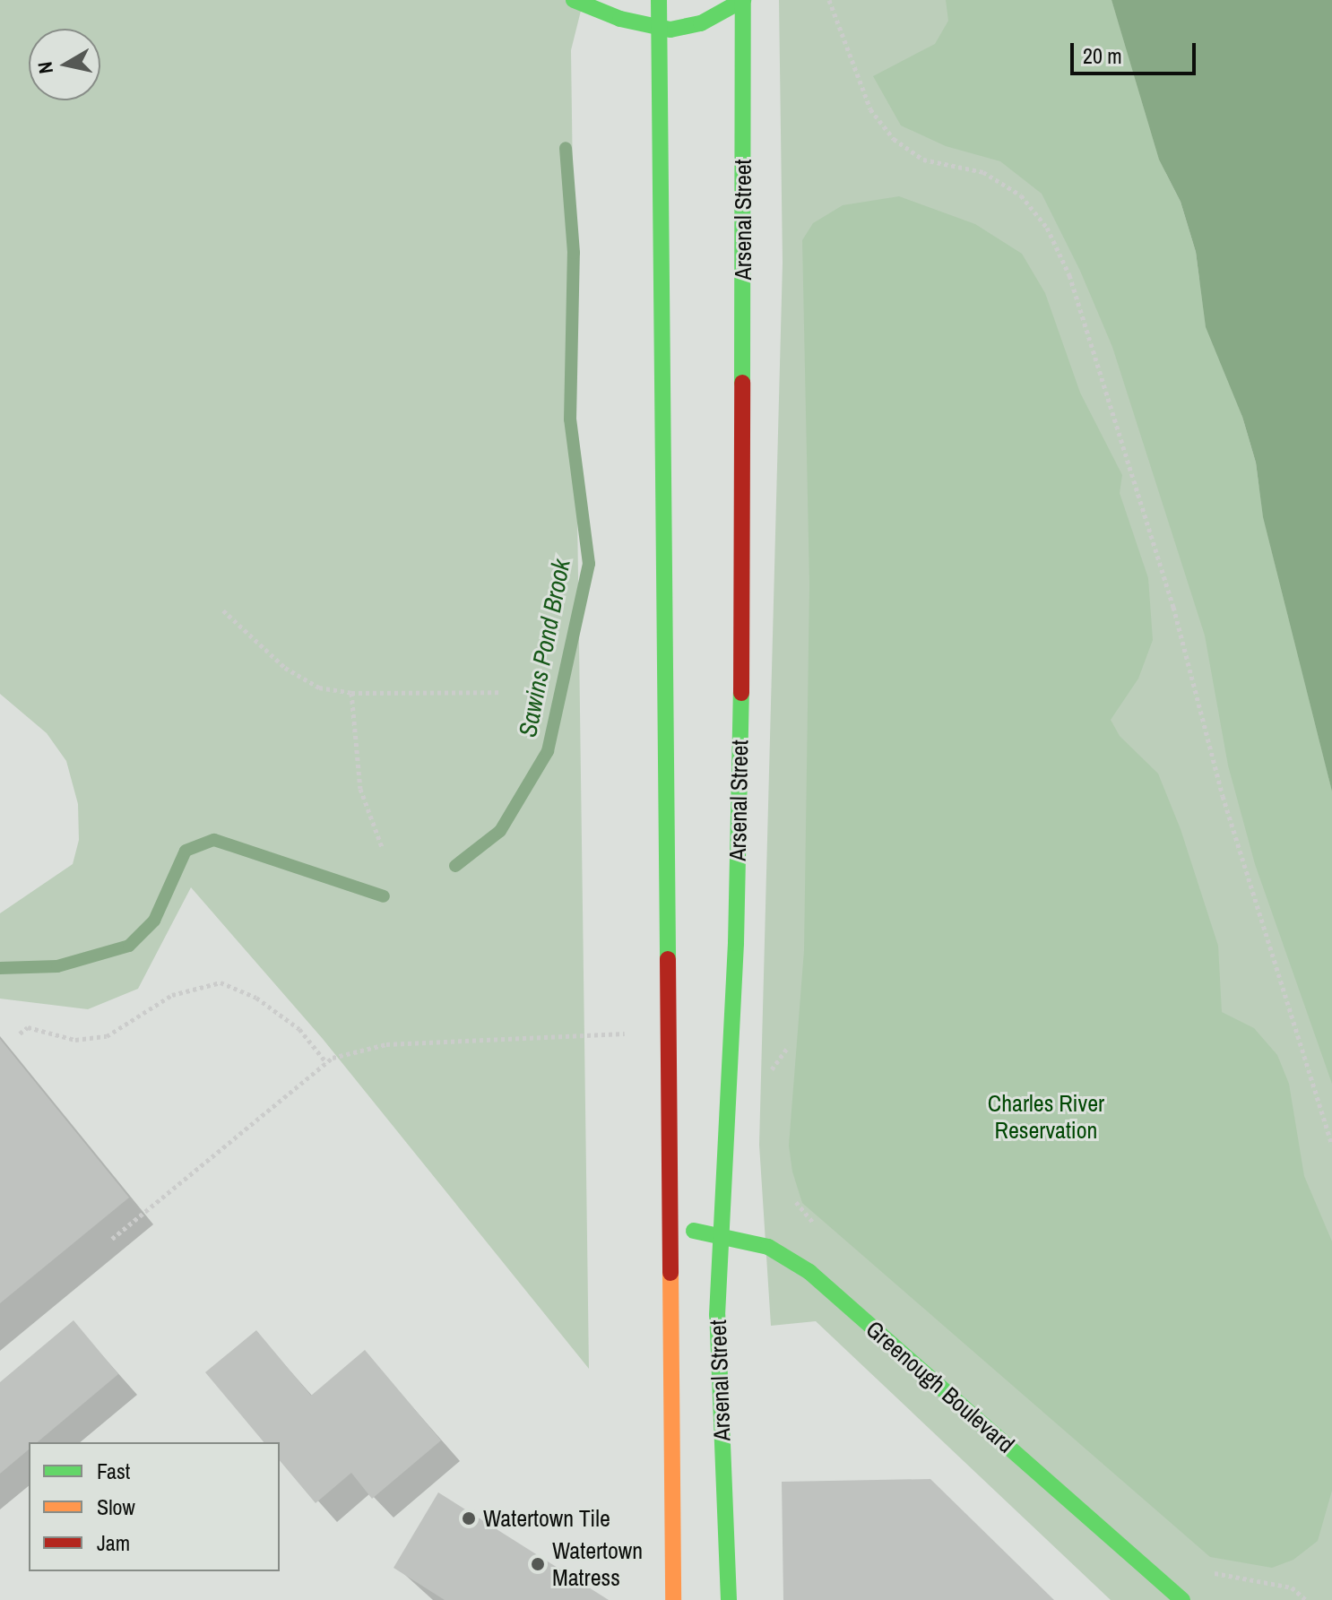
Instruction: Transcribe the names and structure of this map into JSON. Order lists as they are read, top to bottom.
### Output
{
  "streets": {
    "main road": ["Arsenal Street", "Greenough Boulevard"]
  },
  "crossings": [
    ["Arsenal Street", "Greenough Boulevard"]
  ],
  "water": ["Sawins Pond Brook"],
  "parks": ["Charles River Reservation"],
  "places": ["Watertown Tile", "Watertown Matress"],
  "legend": ["Fast", "Slow", "Jam"],
  "scale_bar": "20 m",
  "north": "left"
}
